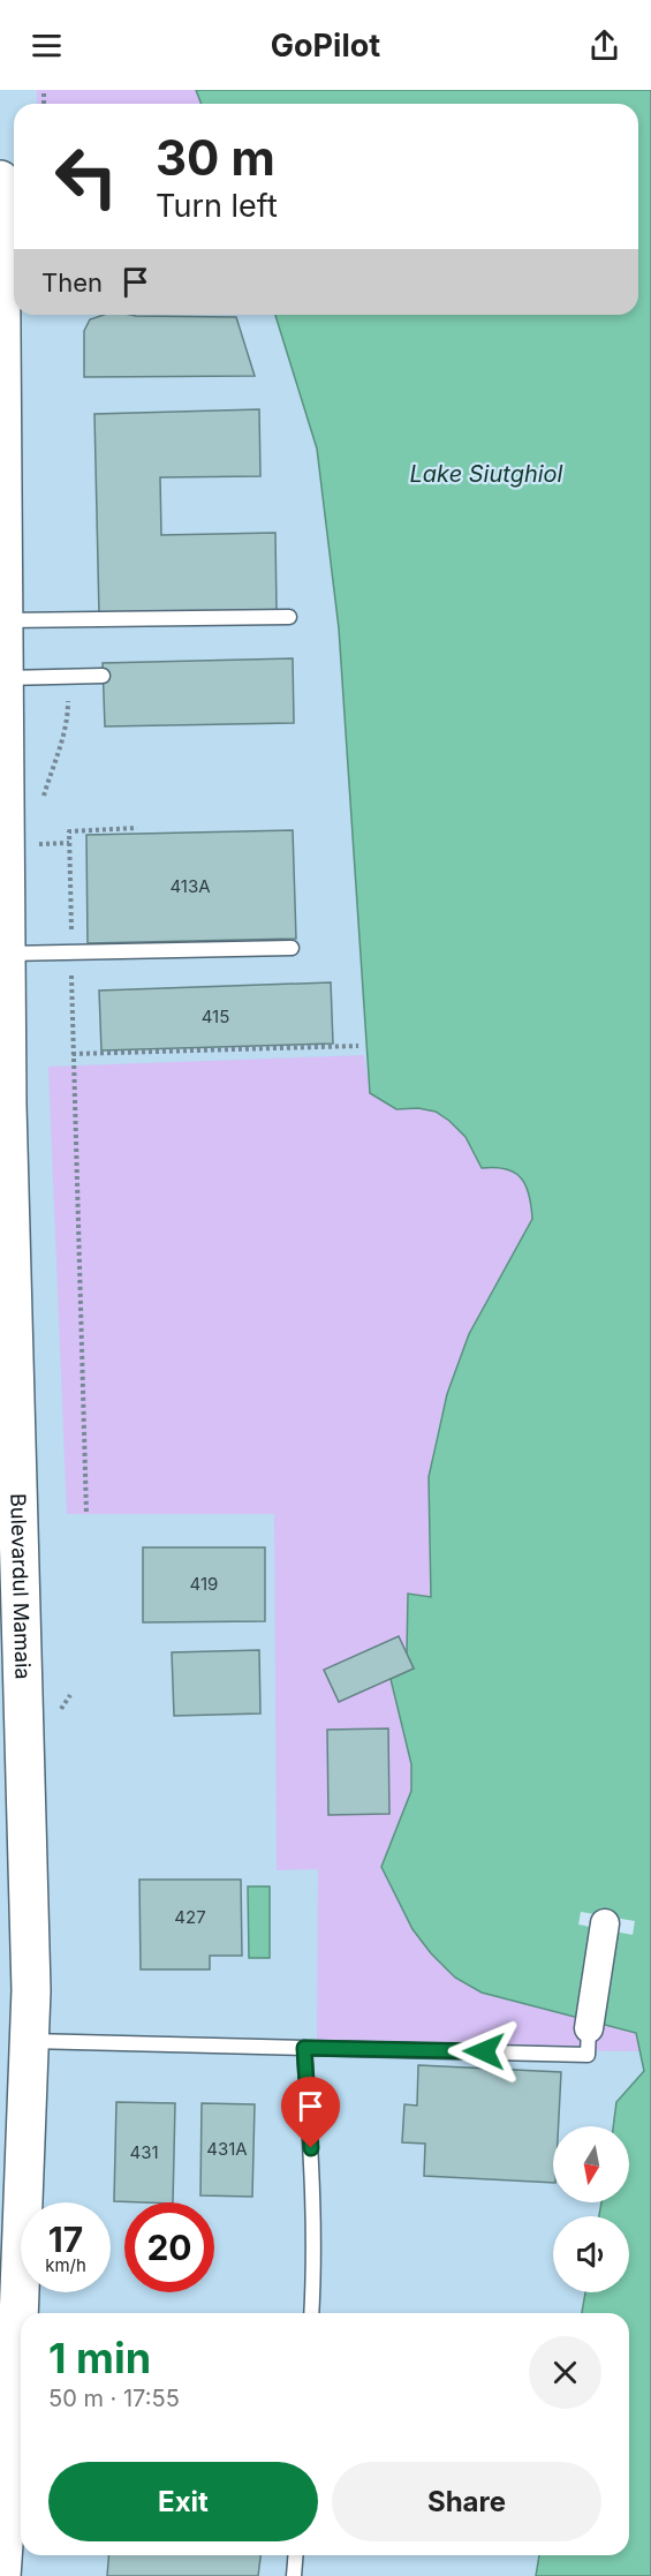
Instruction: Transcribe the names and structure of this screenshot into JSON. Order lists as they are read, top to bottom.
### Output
{
  "streets": {
    "main road": ["Bulevardul Mamaia"]
  },
  "water": ["Lake Siutghiol"],
  "house_numbers": [
    "413A",
    "415",
    "419",
    "427",
    "431A",
    "431"
  ],
  "north": "bottom",
  "page": {
    "header": "GoPilot",
    "turn": ["30 m", "Turn left"],
    "then": "Then",
    "speed": "17 km/h",
    "limit": "20",
    "heading": ["1 min", "50 m · 17:55"],
    "buttons": ["Exit", "Share"]
  }
}
